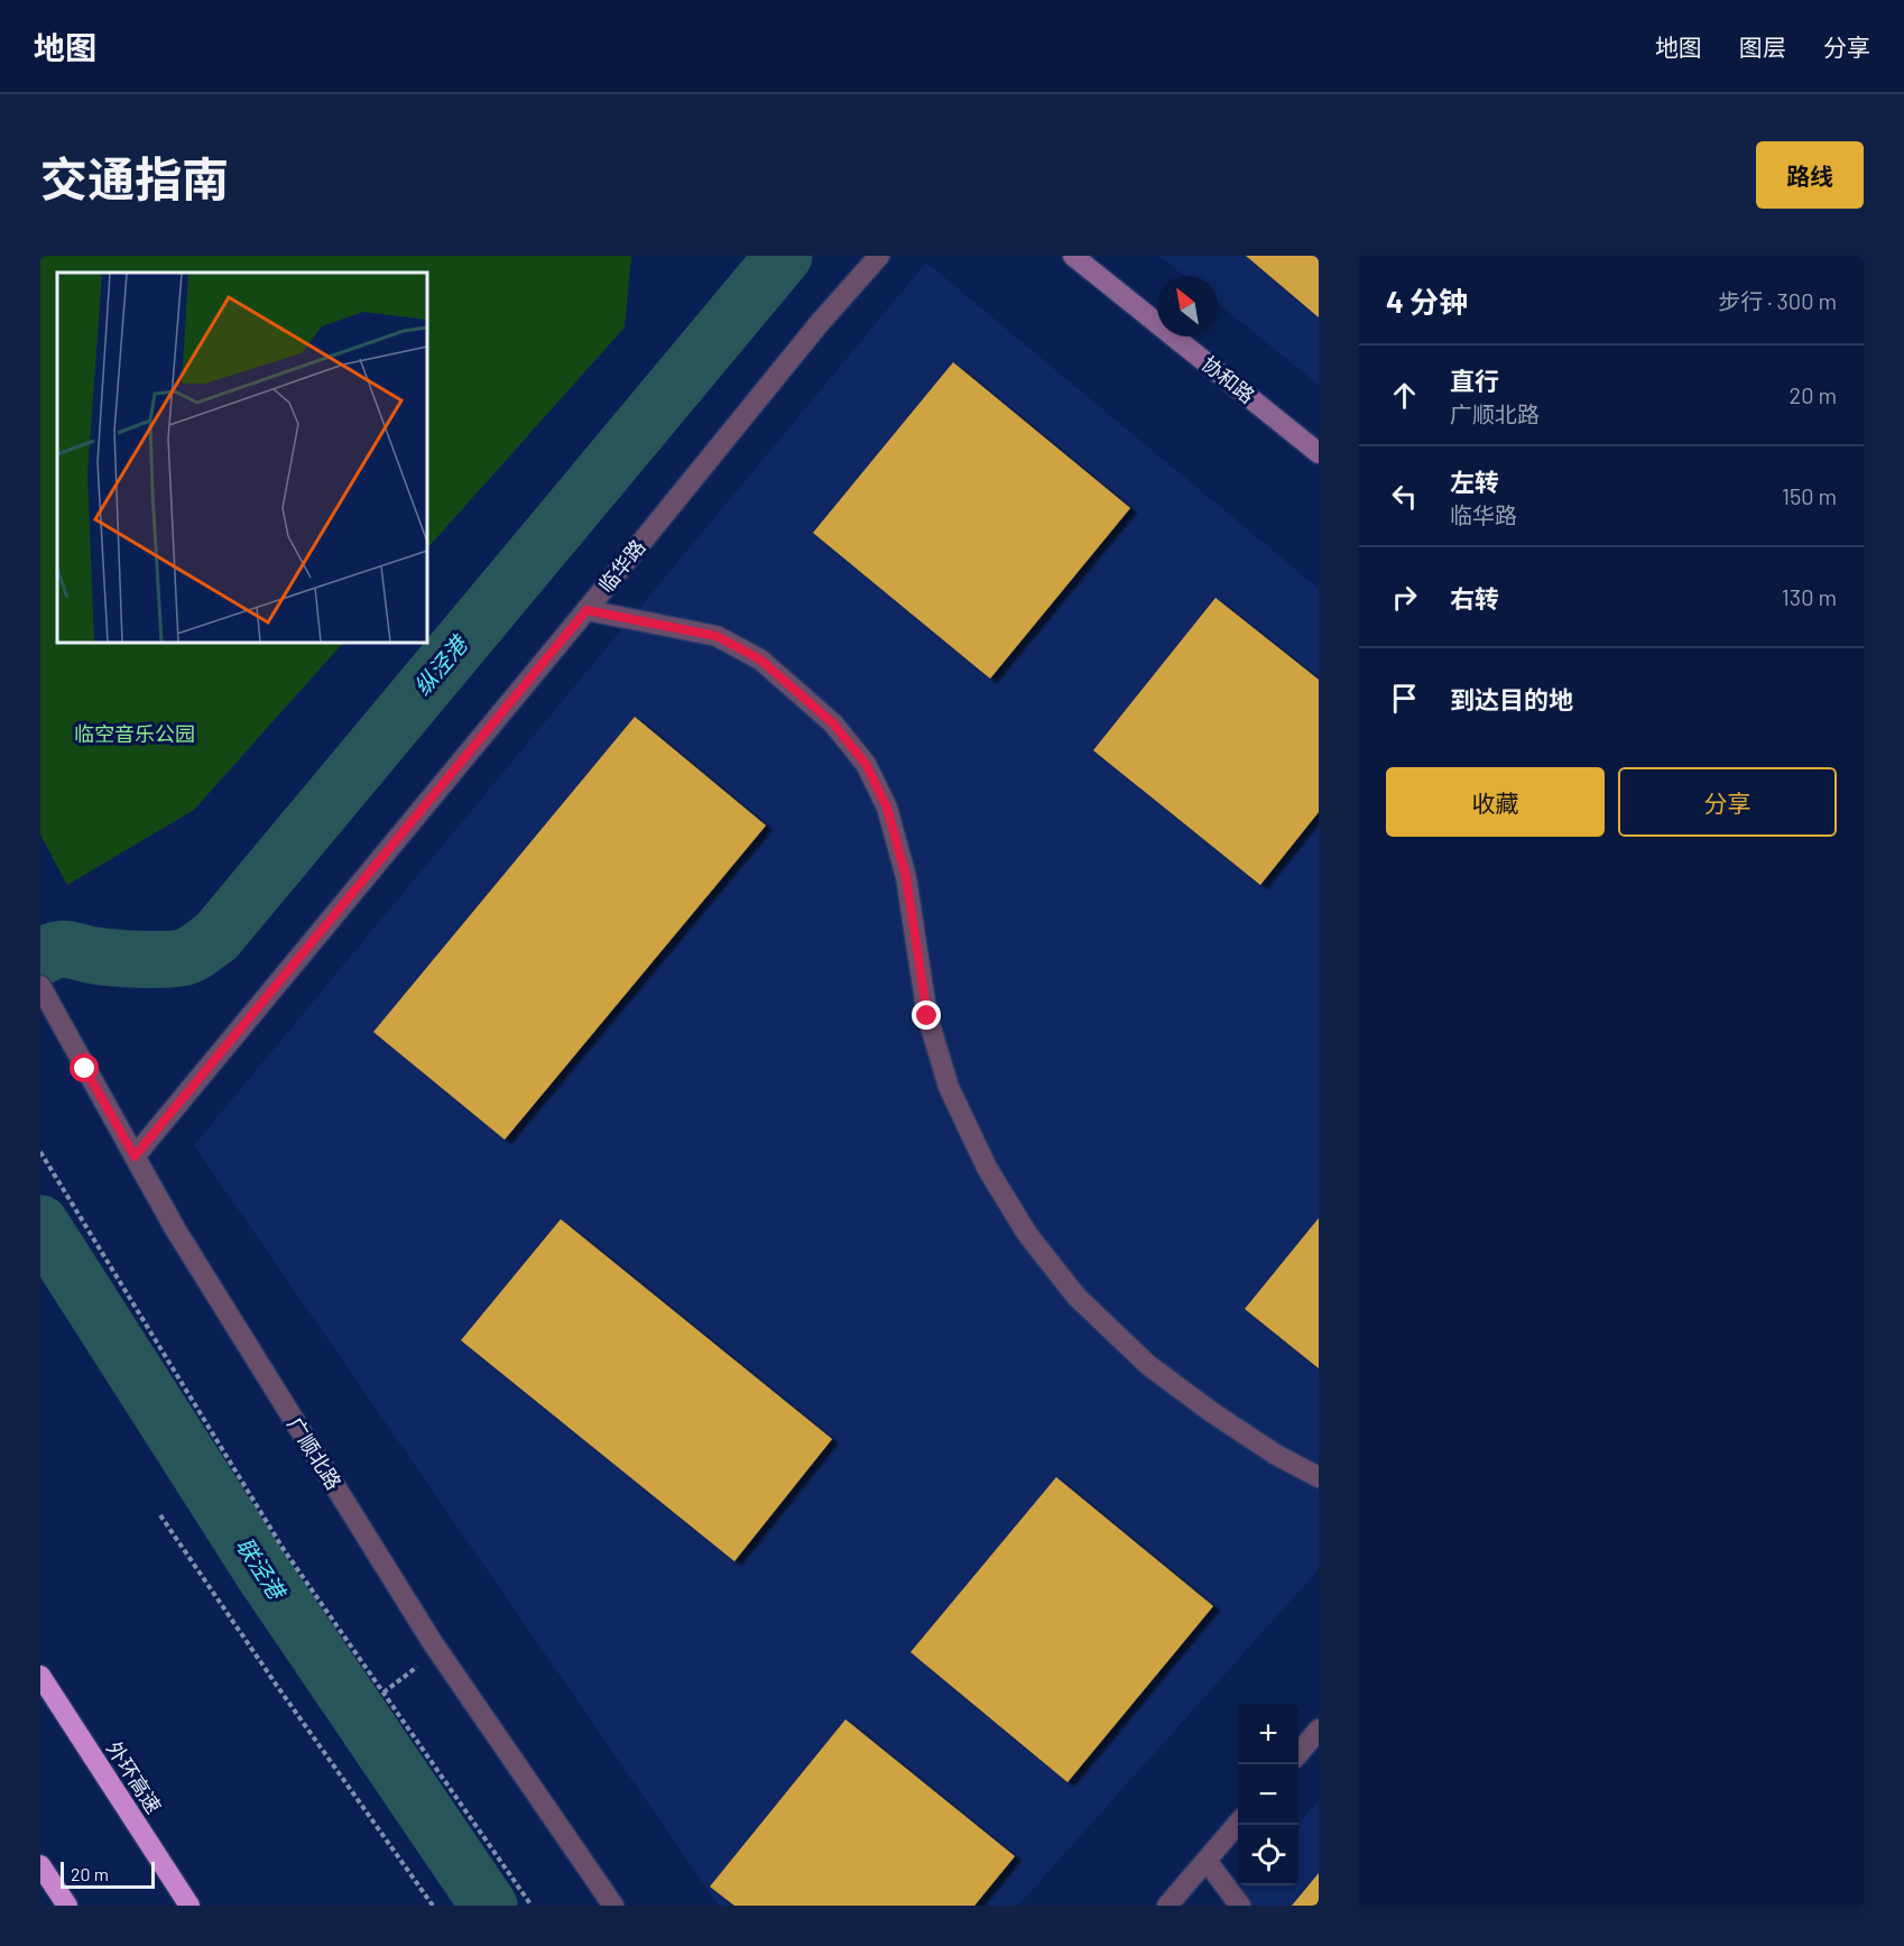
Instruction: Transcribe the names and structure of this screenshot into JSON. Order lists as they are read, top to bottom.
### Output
{
  "streets": {
    "highway": ["外环高速"],
    "main road": ["协和路"],
    "street": ["临华路", "广顺北路"]
  },
  "crossings": [
    ["临华路", "广顺北路"]
  ],
  "water": ["纵泾港", "联泾港"],
  "parks": ["临空音乐公园"],
  "scale_bar": "20 m",
  "north": "top left",
  "page": {
    "header": "地图",
    "nav": ["地图", "图层", "分享"],
    "title": "交通指南",
    "buttons": [
      "路线",
      ["收藏", "分享"]
    ],
    "heading": ["4 分钟", "步行 · 300 m"],
    "list": [
      ["直行", "广顺北路", "20 m"],
      ["左转", "临华路", "150 m"],
      ["右转", "130 m"],
      "到达目的地"
    ],
    "map_buttons": ["+", "−"],
    "scale": "20 m"
  }
}
